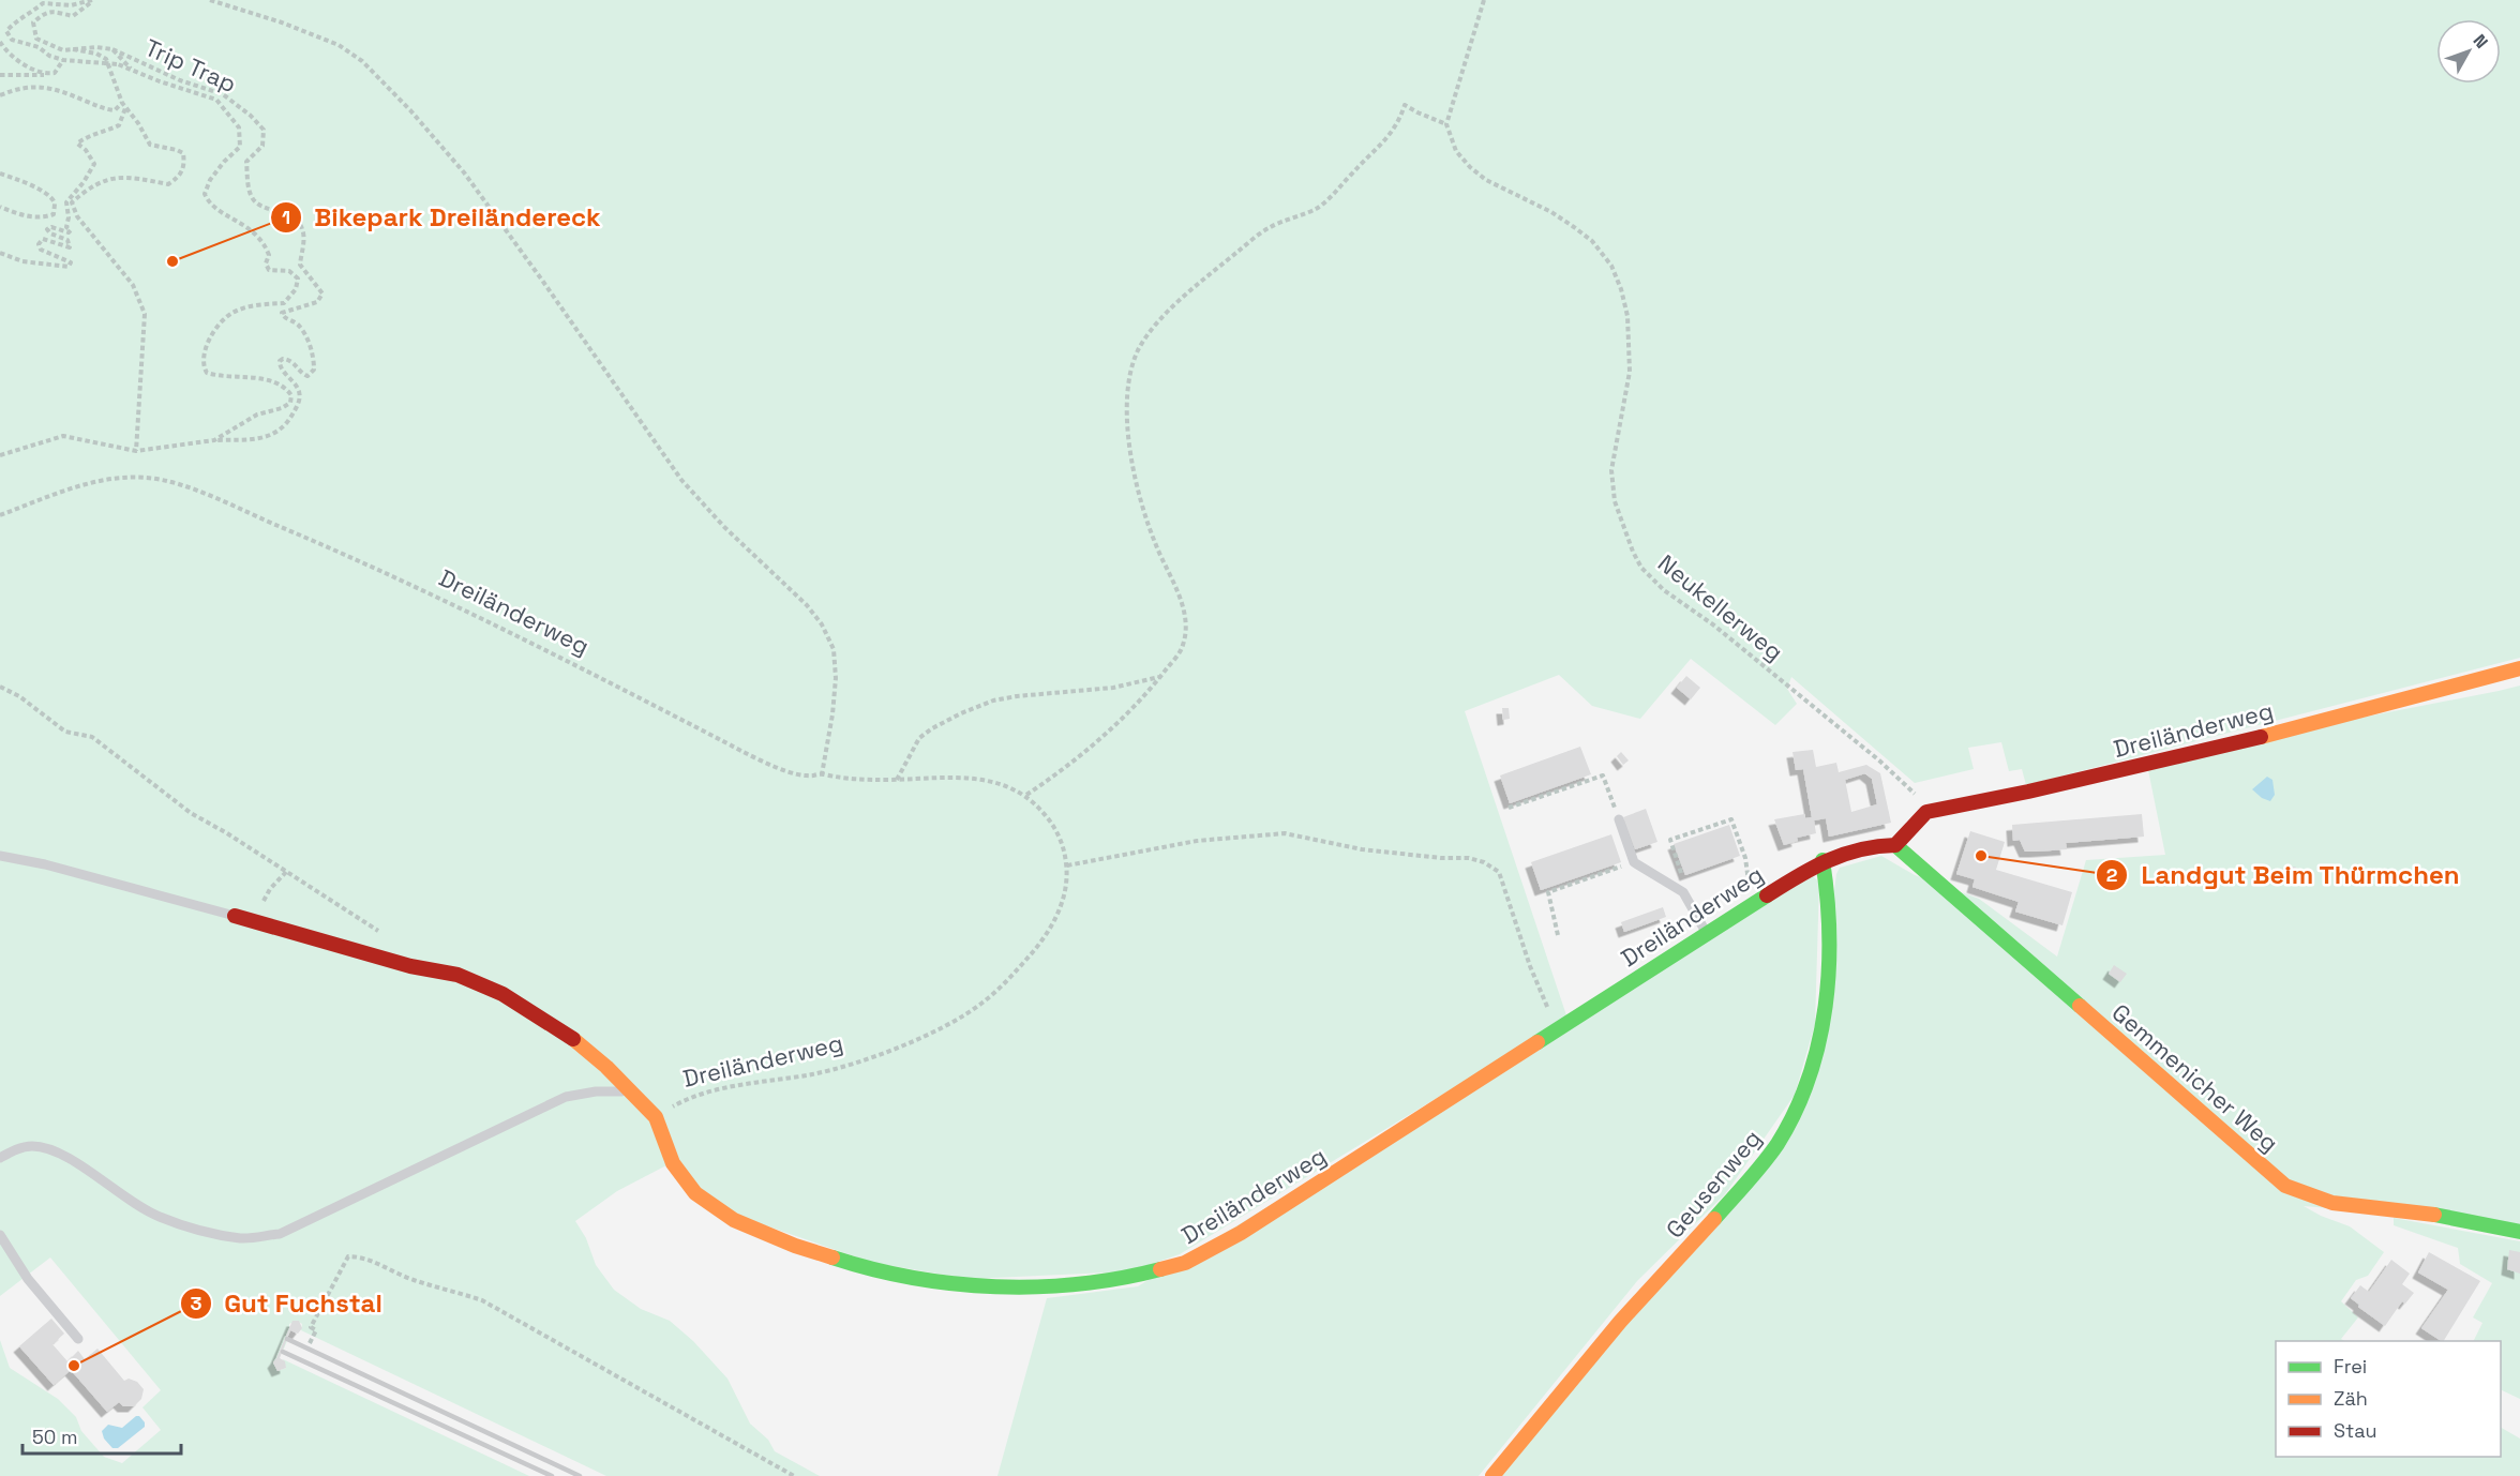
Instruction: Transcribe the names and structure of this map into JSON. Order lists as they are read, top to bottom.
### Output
{
  "streets": {
    "street": ["Dreiländerweg", "Gemmenicher Weg", "Geusenweg"],
    "path": ["Trip Trap", "Neukellerweg"]
  },
  "crossings": [
    ["Neukellerweg", "Dreiländerweg"],
    ["Dreiländerweg", "Gemmenicher Weg"],
    ["Dreiländerweg", "Geusenweg"]
  ],
  "places": ["Bikepark Dreiländereck", "Landgut Beim Thürmchen", "Gut Fuchstal"],
  "legend": ["Frei", "Zäh", "Stau"],
  "scale_bar": "50 m",
  "north": "top right"
}
